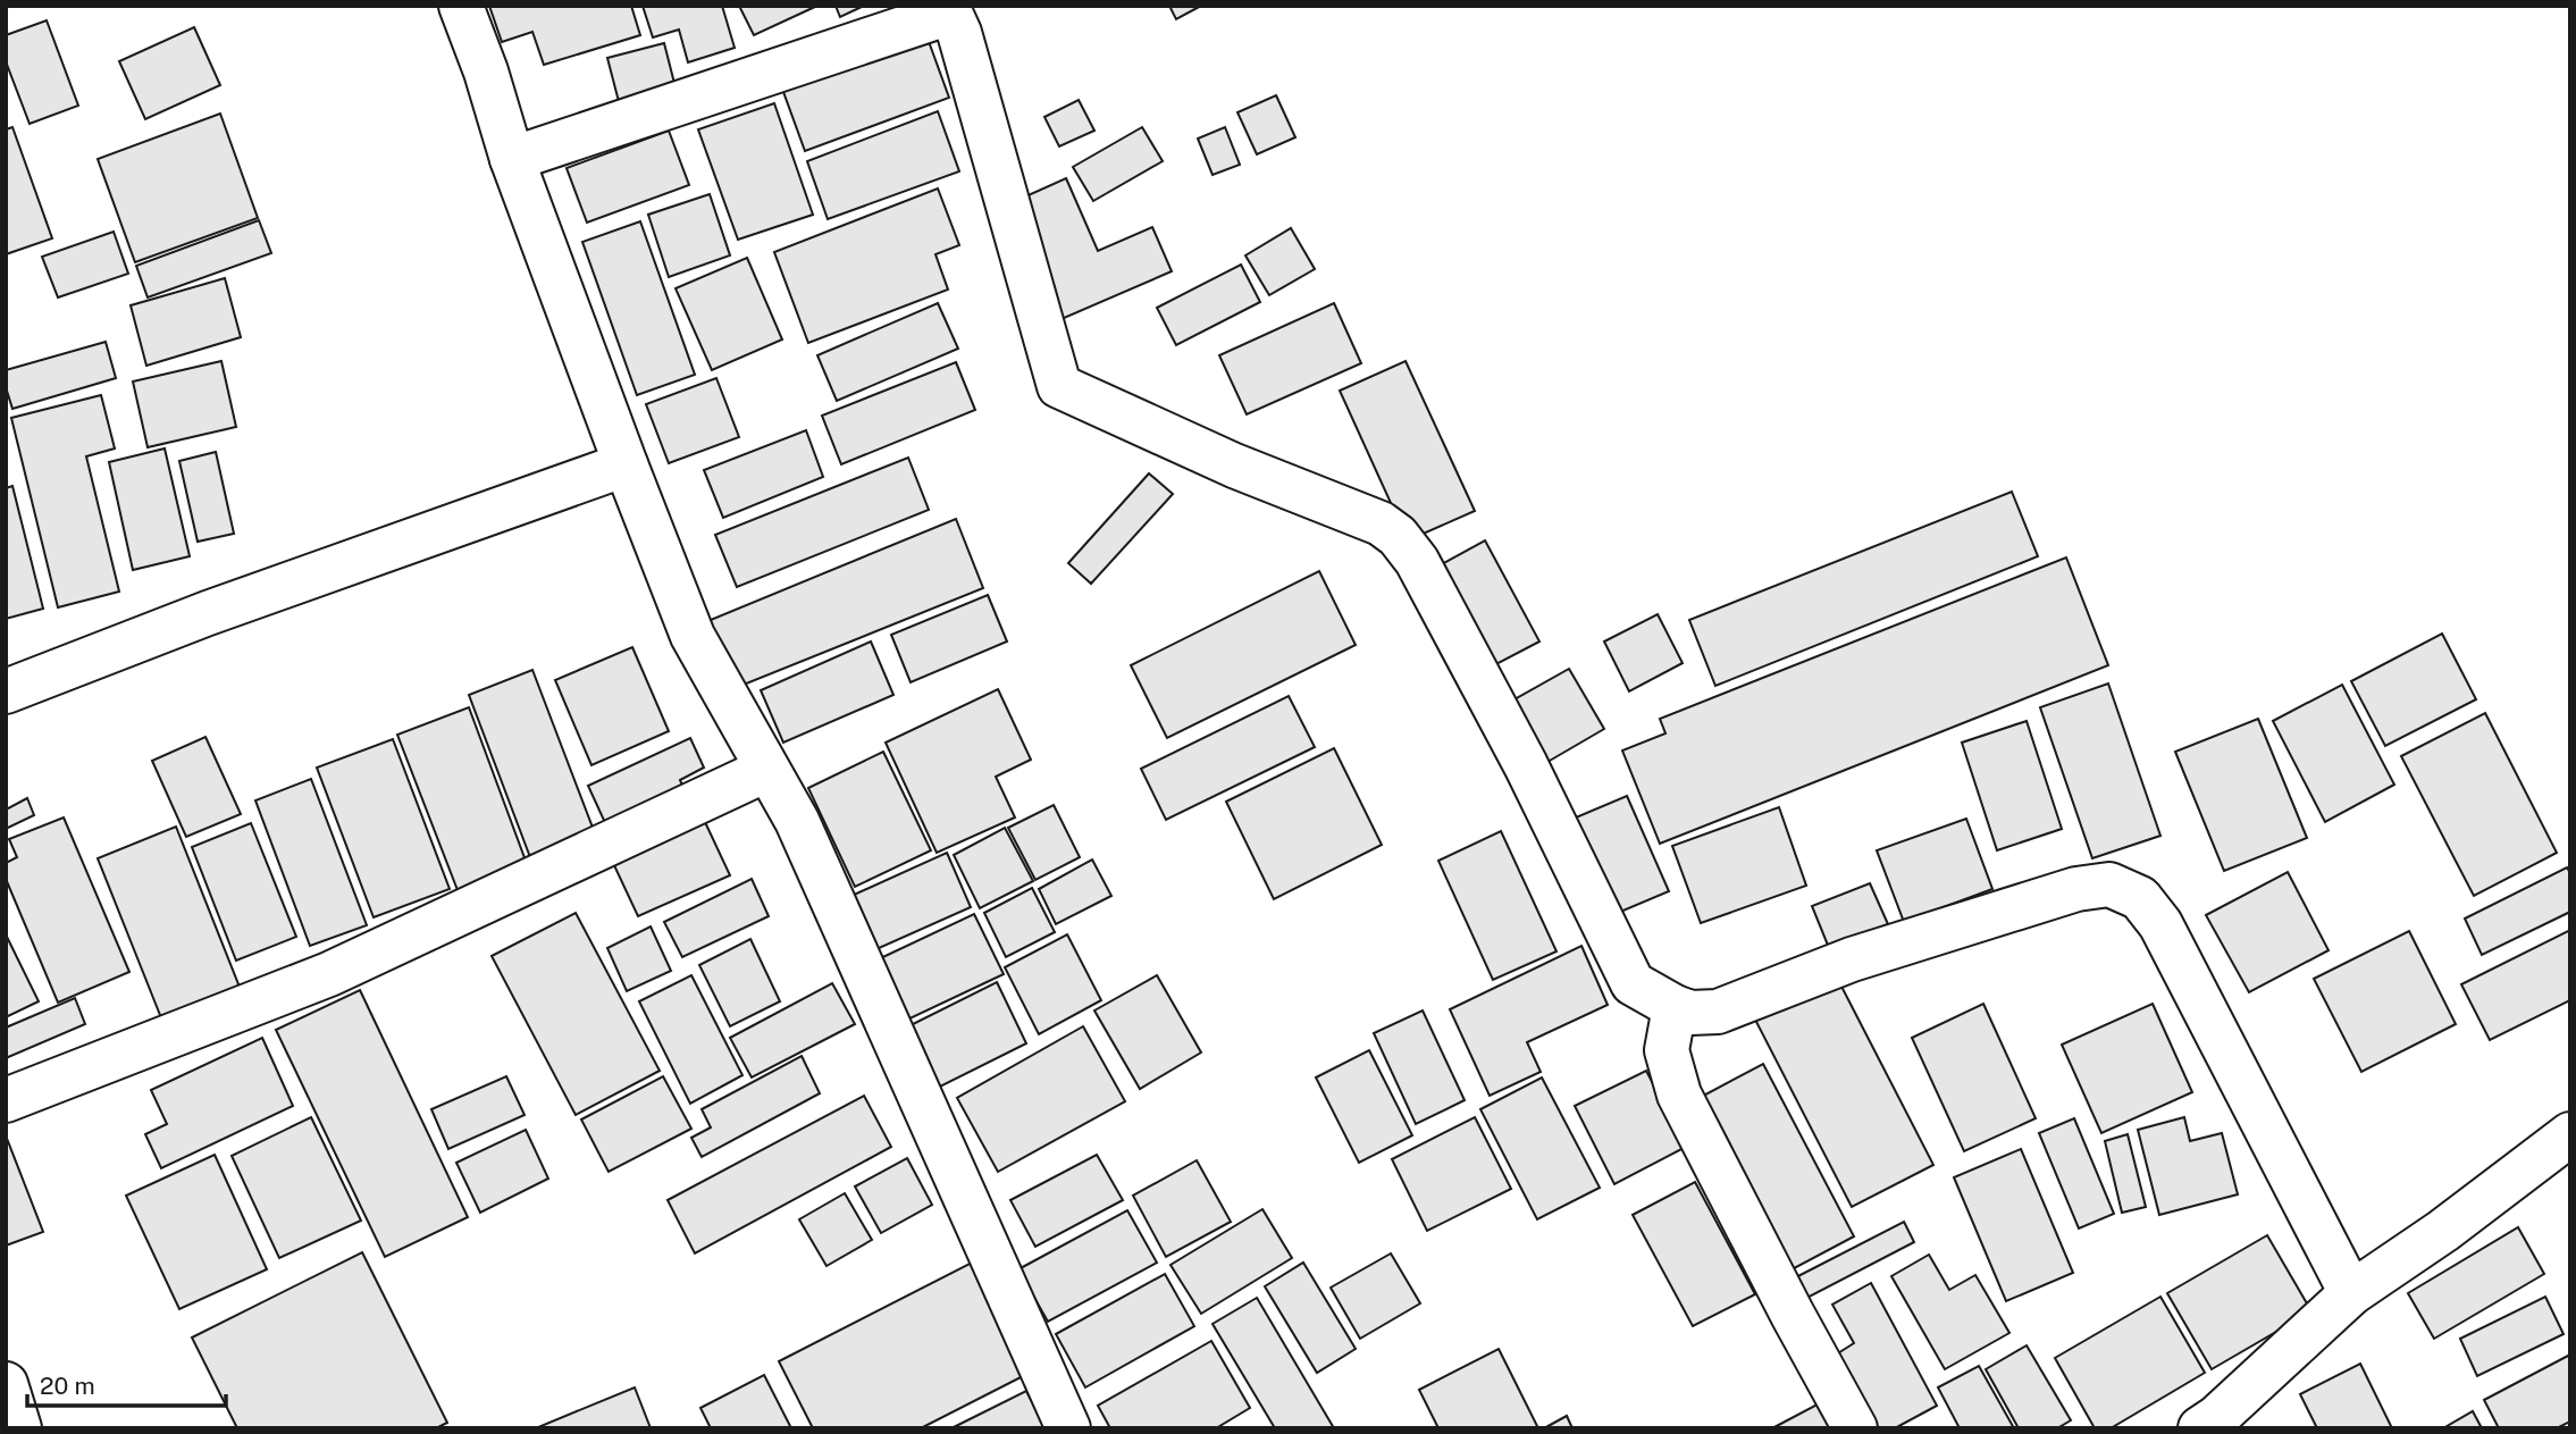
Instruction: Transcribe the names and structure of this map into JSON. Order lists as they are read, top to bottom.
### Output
{
  "scale_bar": "20 m"
}
